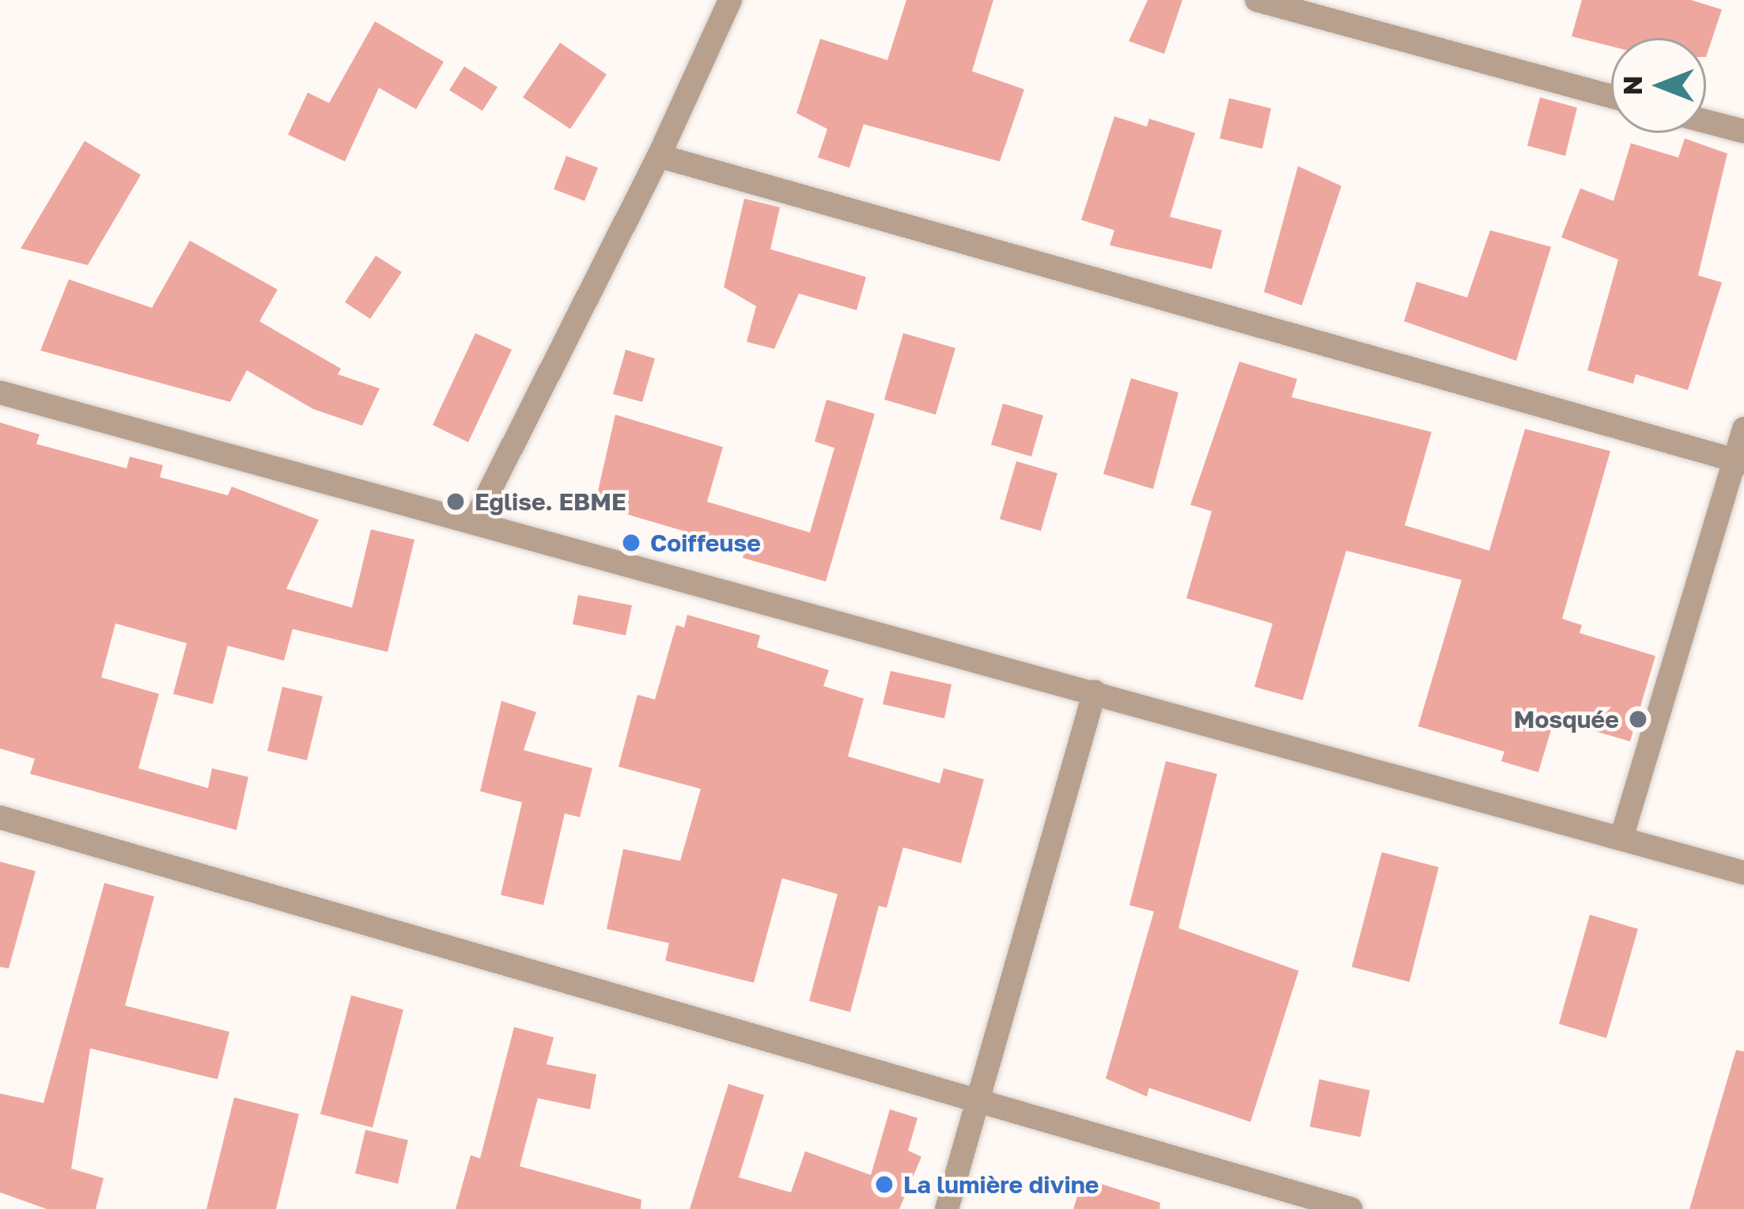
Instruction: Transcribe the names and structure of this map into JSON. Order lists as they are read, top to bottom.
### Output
{
  "places": [
    "Eglise. EBME",
    "Coiffeuse",
    "Mosquée",
    "La lumière divine"
  ],
  "north": "left"
}
